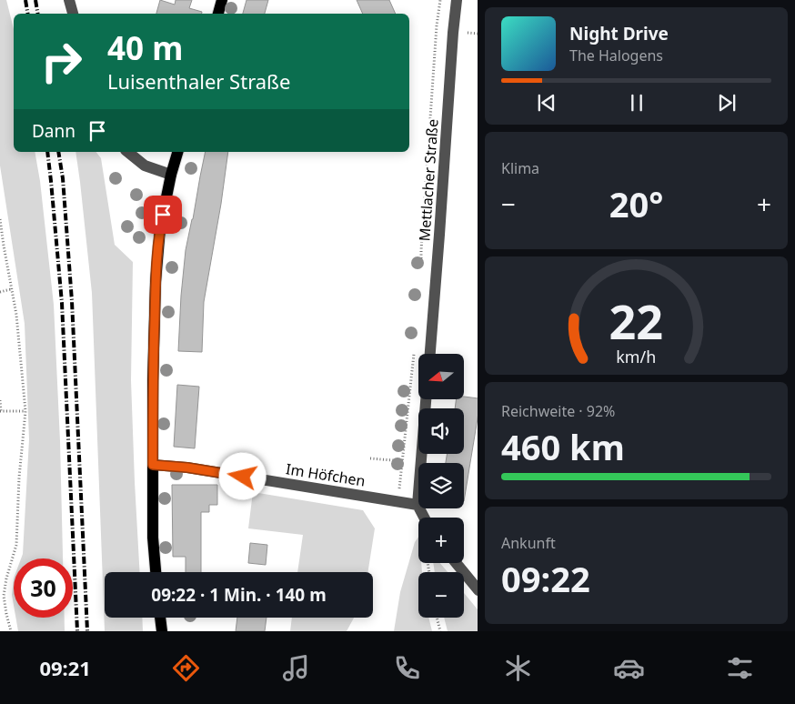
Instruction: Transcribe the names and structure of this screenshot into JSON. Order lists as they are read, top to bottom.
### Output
{
  "streets": {
    "street": ["Mettlacher Straße", "Im Höfchen"]
  },
  "north": "left",
  "page": {
    "turn": ["40 m", "Luisenthaler Straße"],
    "song": ["Night Drive", "The Halogens"],
    "then": "Dann",
    "tile": [
      "Klima",
      ["Reichweite · 92%", "460 km"],
      ["Ankunft", "09:22"]
    ],
    "heat": ["−", "20°", "+"],
    "map_buttons": ["+", "−"],
    "limit": "30",
    "trip": "09:22 · 1 Min. · 140 m",
    "tabs": "09:21",
    "gauge": ["22", "km/h"]
  }
}
